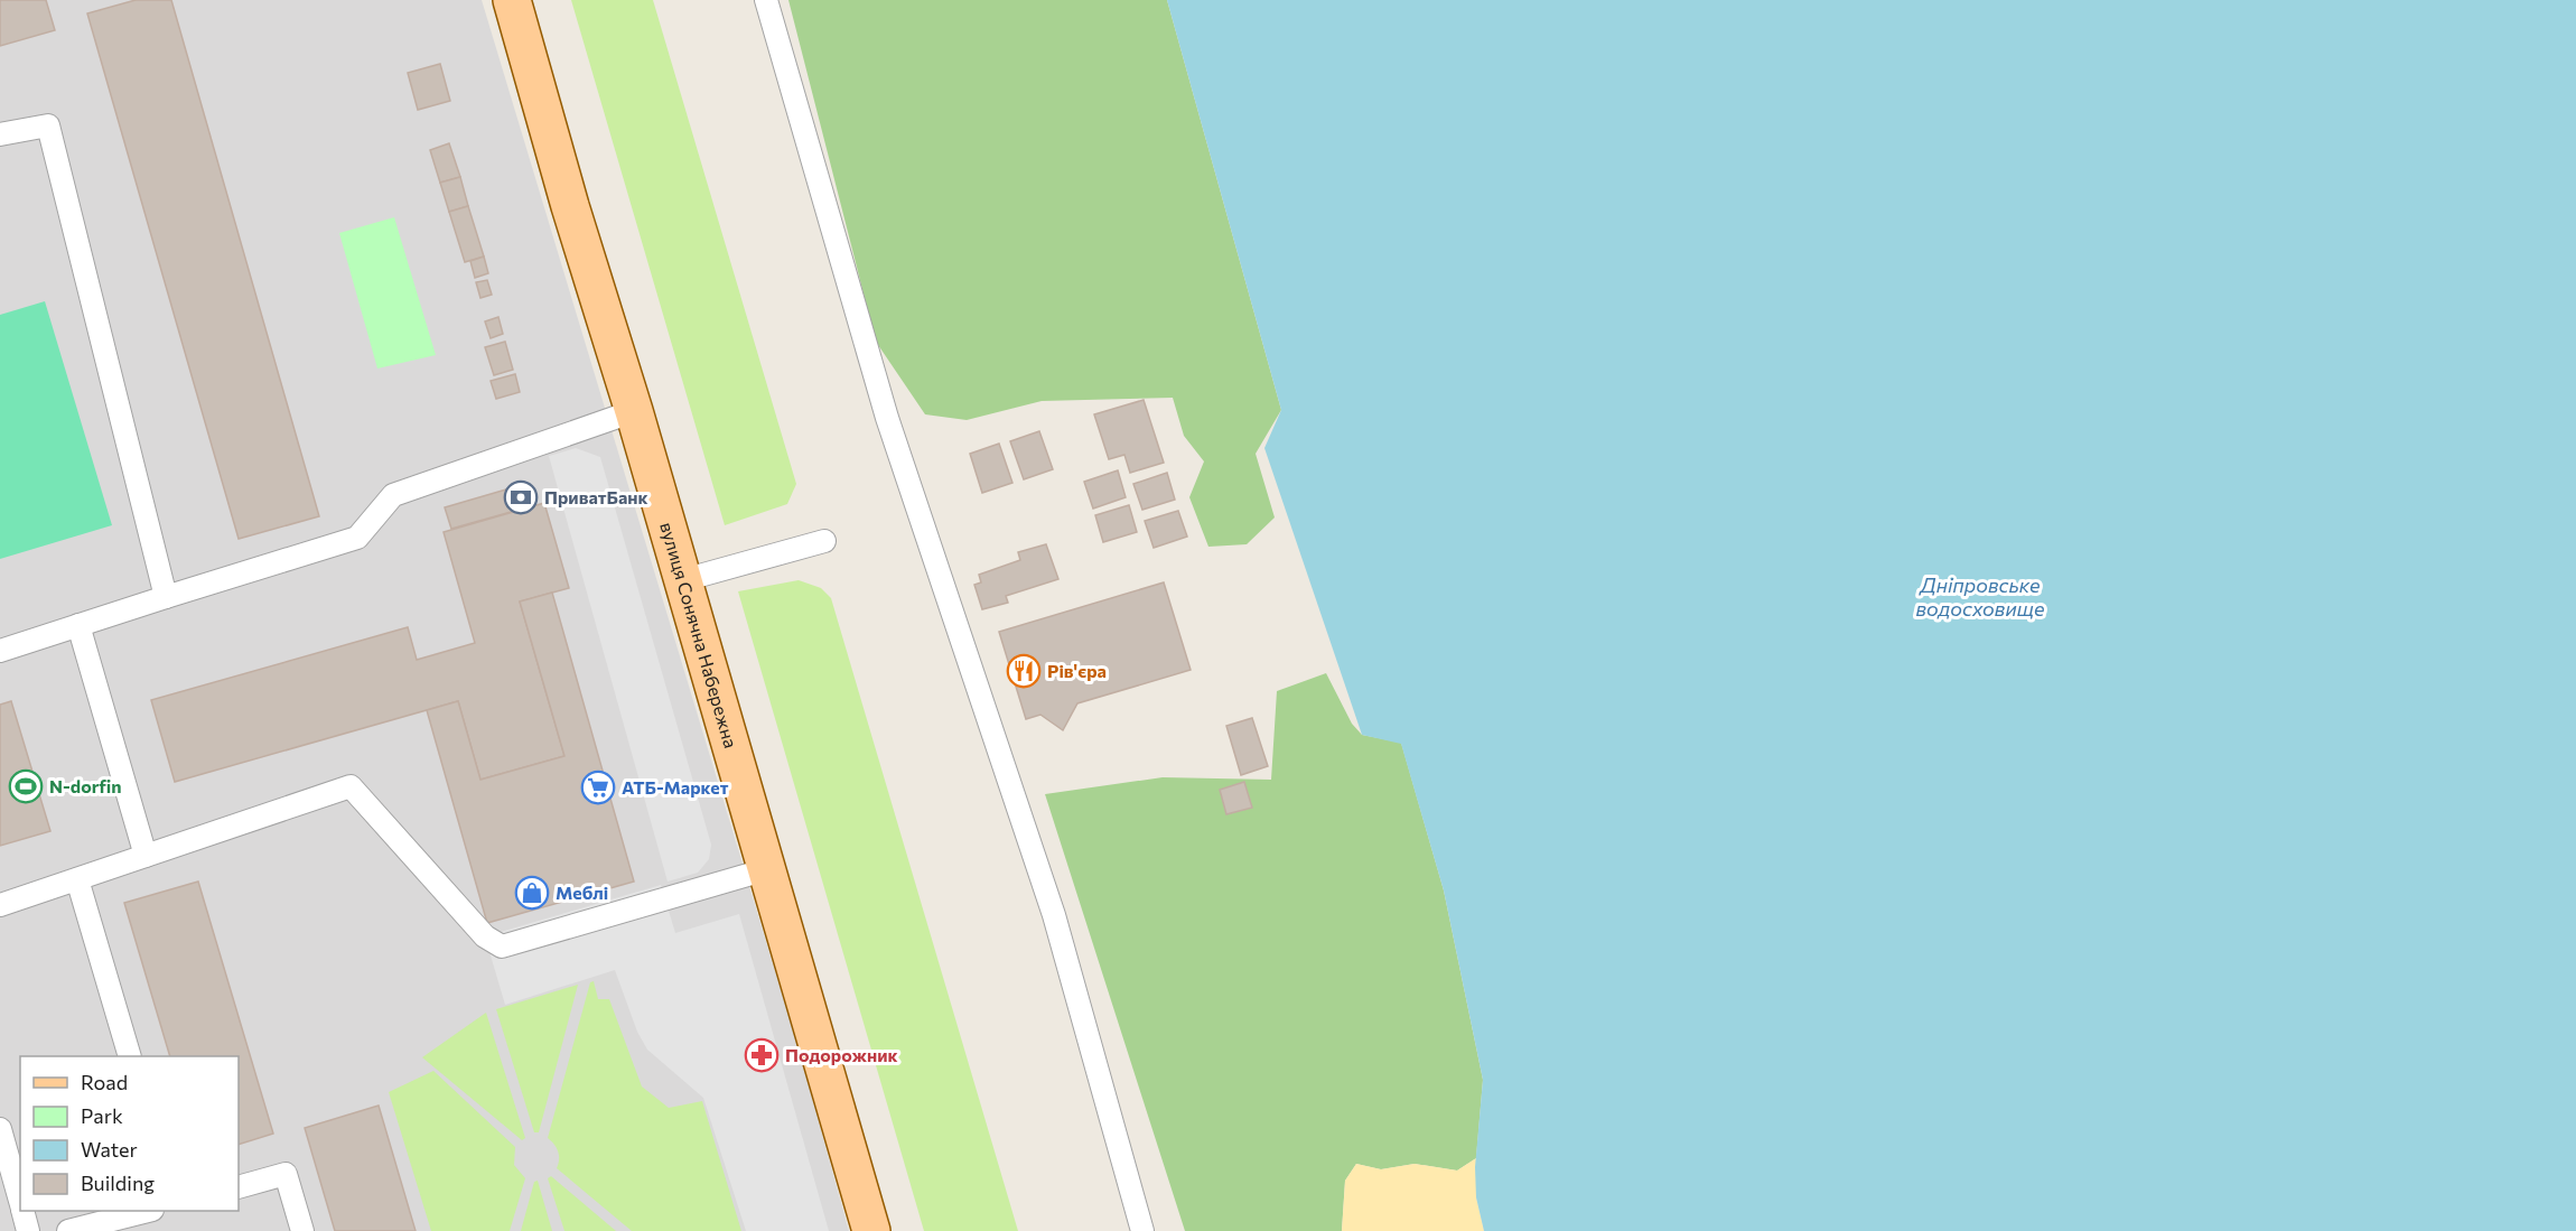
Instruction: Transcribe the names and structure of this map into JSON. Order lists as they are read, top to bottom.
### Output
{
  "streets": {
    "main road": ["вулиця Сонячна Набережна"]
  },
  "water": ["Дніпровське водосховище"],
  "places": {
    "bank": ["ПриватБанк"],
    "restaurant": ["Рів'єра"],
    "sports": ["N-dorfin"],
    "supermarket": ["АТБ-Маркет"],
    "shop": ["Меблі"],
    "pharmacy": ["Подорожник"]
  },
  "legend": [
    "Road",
    "Park",
    "Water",
    "Building"
  ]
}
